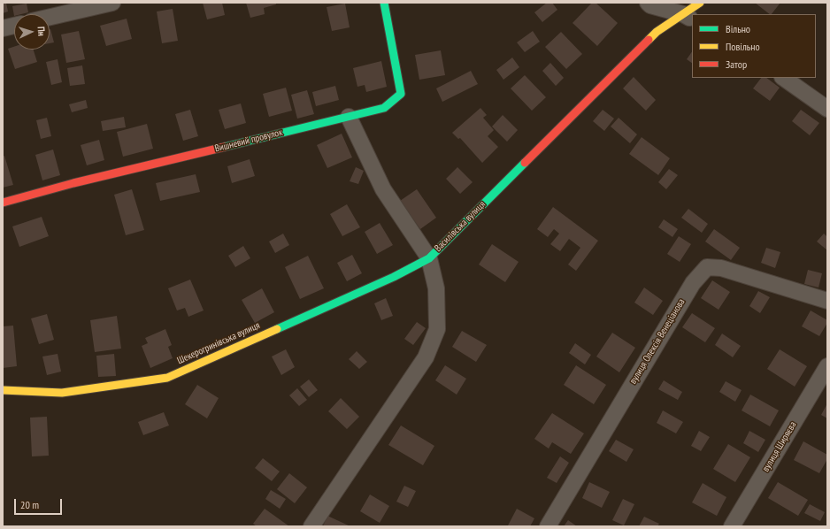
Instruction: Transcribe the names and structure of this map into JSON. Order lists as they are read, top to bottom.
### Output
{
  "streets": {
    "street": [
      "Вишневий провулок",
      "Василівська вулиця",
      "вулиця Олексія Венеціанова",
      "Шекерогринівська вулиця",
      "вулиця Ширяєва"
    ]
  },
  "crossings": [
    ["Василівська вулиця", "Шекерогринівська вулиця"]
  ],
  "legend": ["Вільно", "Повільно", "Затор"],
  "scale_bar": "20 m",
  "north": "right"
}
